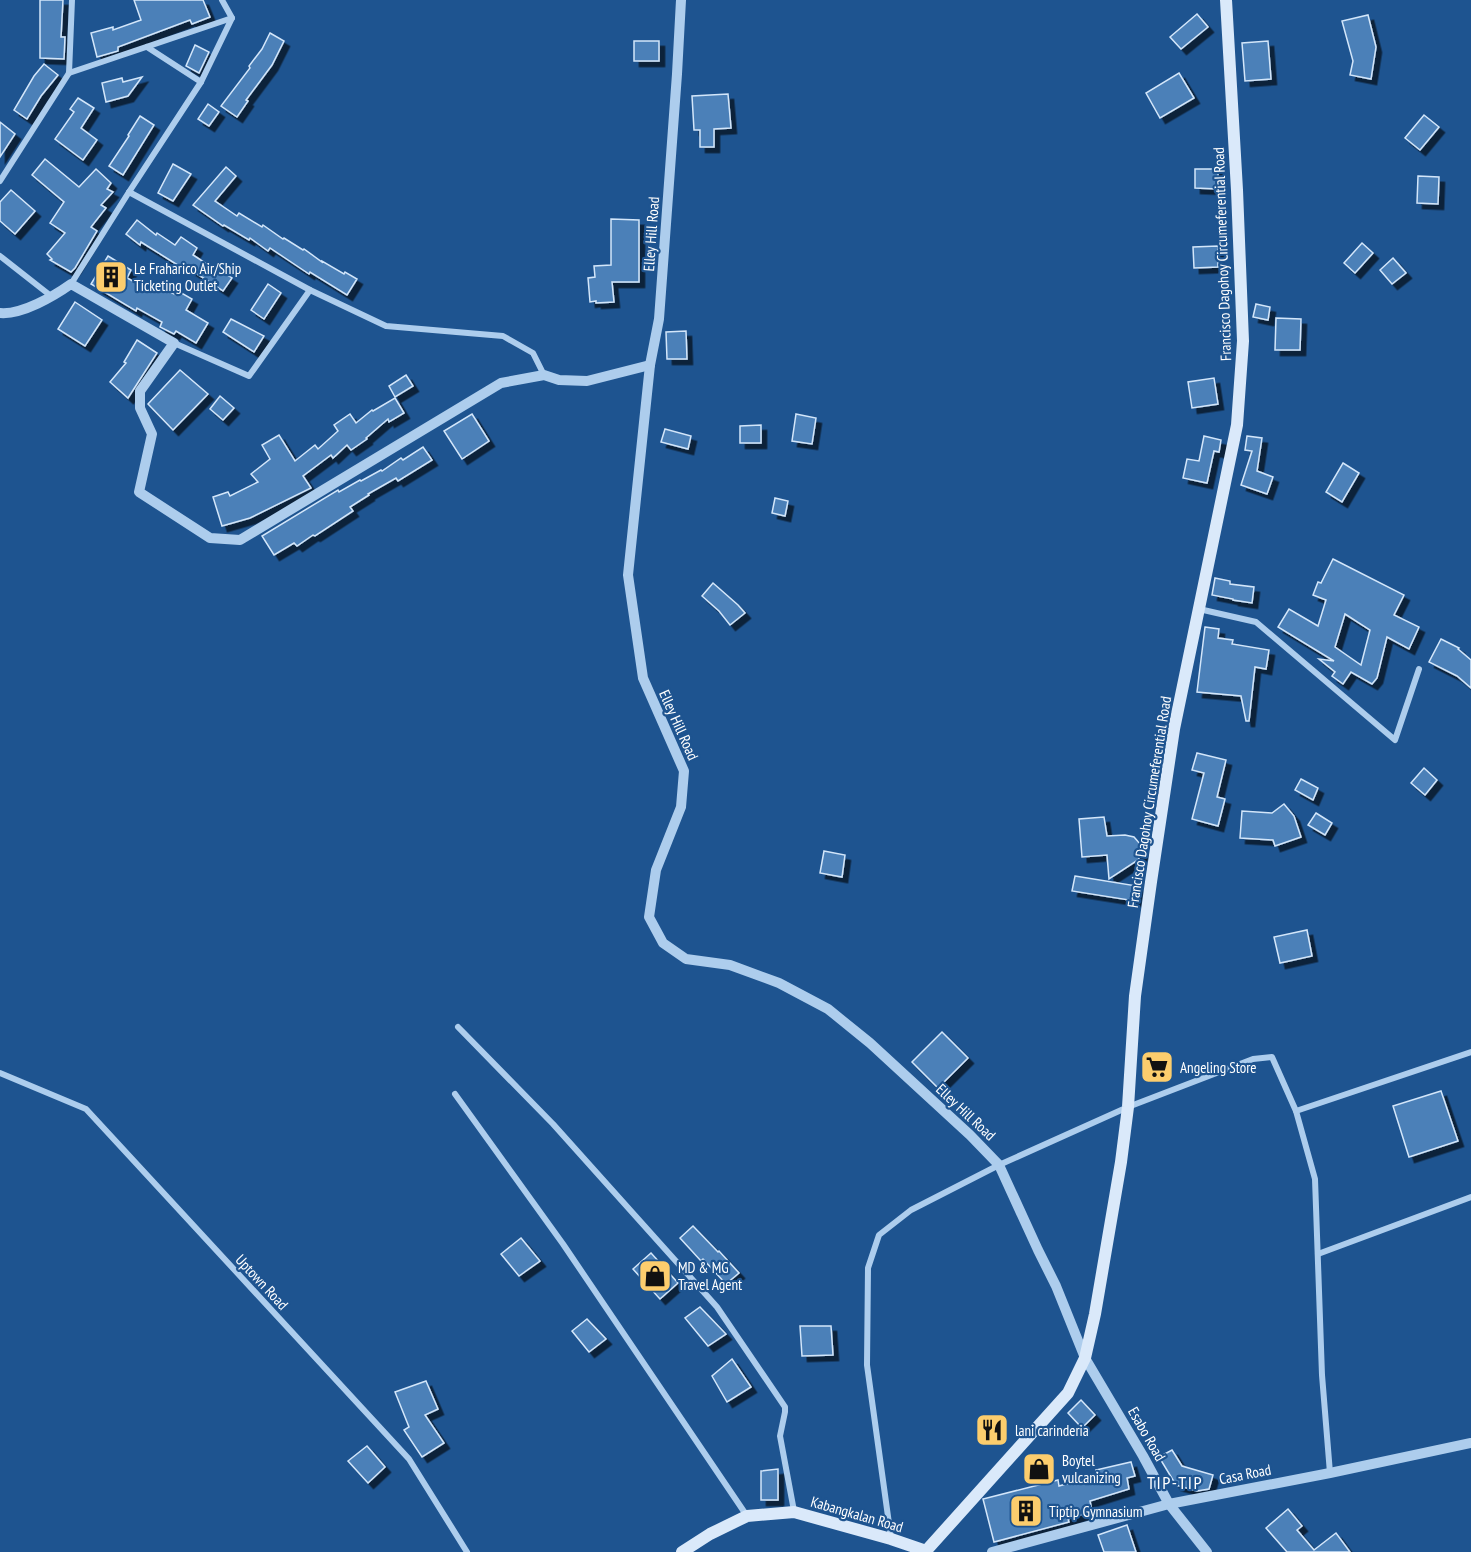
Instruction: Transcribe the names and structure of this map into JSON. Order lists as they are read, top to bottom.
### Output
{
  "streets": {
    "main road": ["Francisco Dagohoy Circumeferential Road", "Kabangkalan Road"],
    "street": [
      "Elley Hill Road",
      "Uptown Road",
      "Esabo Road",
      "Casa Road"
    ]
  },
  "crossings": [
    ["Elley Hill Road", "Francisco Dagohoy Circumeferential Road"],
    ["Elley Hill Road", "Esabo Road"],
    ["Francisco Dagohoy Circumeferential Road", "Esabo Road"],
    ["Francisco Dagohoy Circumeferential Road", "Kabangkalan Road"],
    ["Esabo Road", "Casa Road"]
  ],
  "districts": ["TIP-TIP"],
  "places": {
    "building": ["Le Fraharico Air/Ship Ticketing Outlet", "Tiptip Gymnasium"],
    "supermarket": ["Angeling Store"],
    "shop": ["MD & MG Travel Agent", "Boytel vulcanizing"],
    "restaurant": ["lani carinderia"]
  }
}
